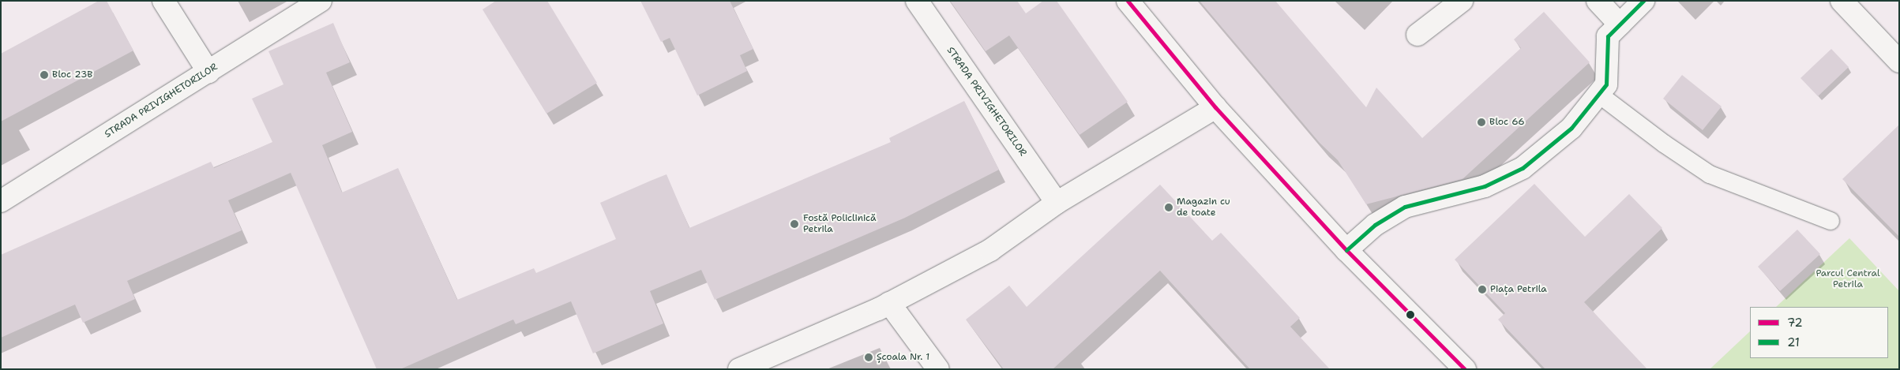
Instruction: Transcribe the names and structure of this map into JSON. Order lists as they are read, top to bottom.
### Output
{
  "streets": {
    "street": ["STRADA PRIVIGHETORILOR"]
  },
  "parks": ["Parcul Central Petrila"],
  "places": [
    "Bloc 23B",
    "Bloc 66",
    "Magazin cu de toate",
    "Fostă Policlinică Petrila",
    "Piața Petrila",
    "Școala Nr. 1"
  ],
  "lines": ["transit line 72", "transit line 21"],
  "legend": ["72", "21"]
}
